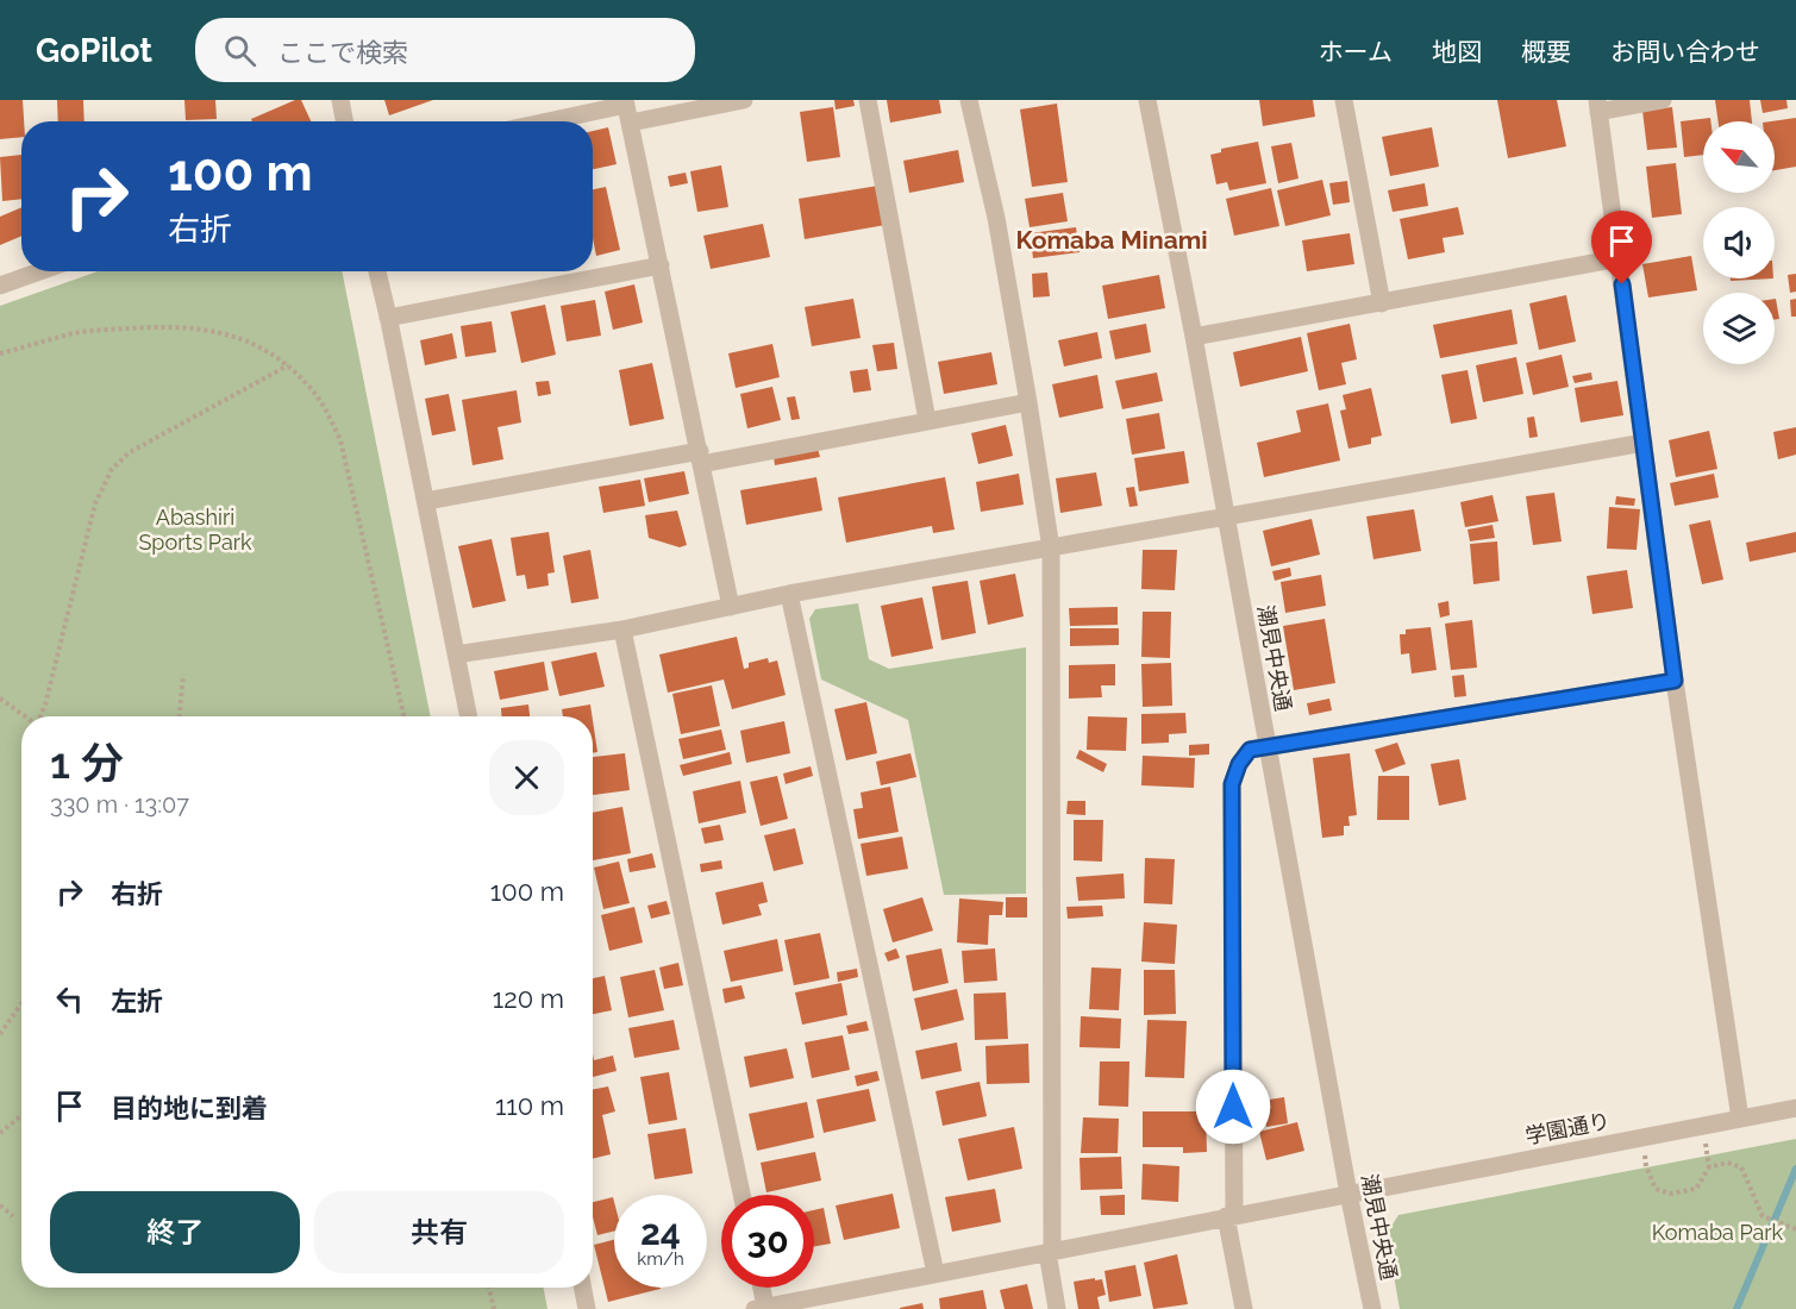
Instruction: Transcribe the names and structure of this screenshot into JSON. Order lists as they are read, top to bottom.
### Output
{
  "streets": {
    "street": ["潮見中央通", "学園通り"]
  },
  "crossings": [
    ["潮見中央通", "学園通り"]
  ],
  "districts": ["Komaba Minami"],
  "parks": ["Abashiri Sports Park", "Komaba Park"],
  "north": "top left",
  "page": {
    "header": "GoPilot",
    "search": "ここで検索",
    "nav": [
      "ホーム",
      "地図",
      "概要",
      "お問い合わせ"
    ],
    "turn": ["100 m", "右折"],
    "heading": ["1 分", "330 m · 13:07"],
    "list": [
      {
        "name": "右折",
        "value": "100 m"
      },
      {
        "name": "左折",
        "value": "120 m"
      },
      {
        "name": "目的地に到着",
        "value": "110 m"
      }
    ],
    "buttons": ["終了", "共有"],
    "speed": "24 km/h",
    "limit": "30"
  }
}
